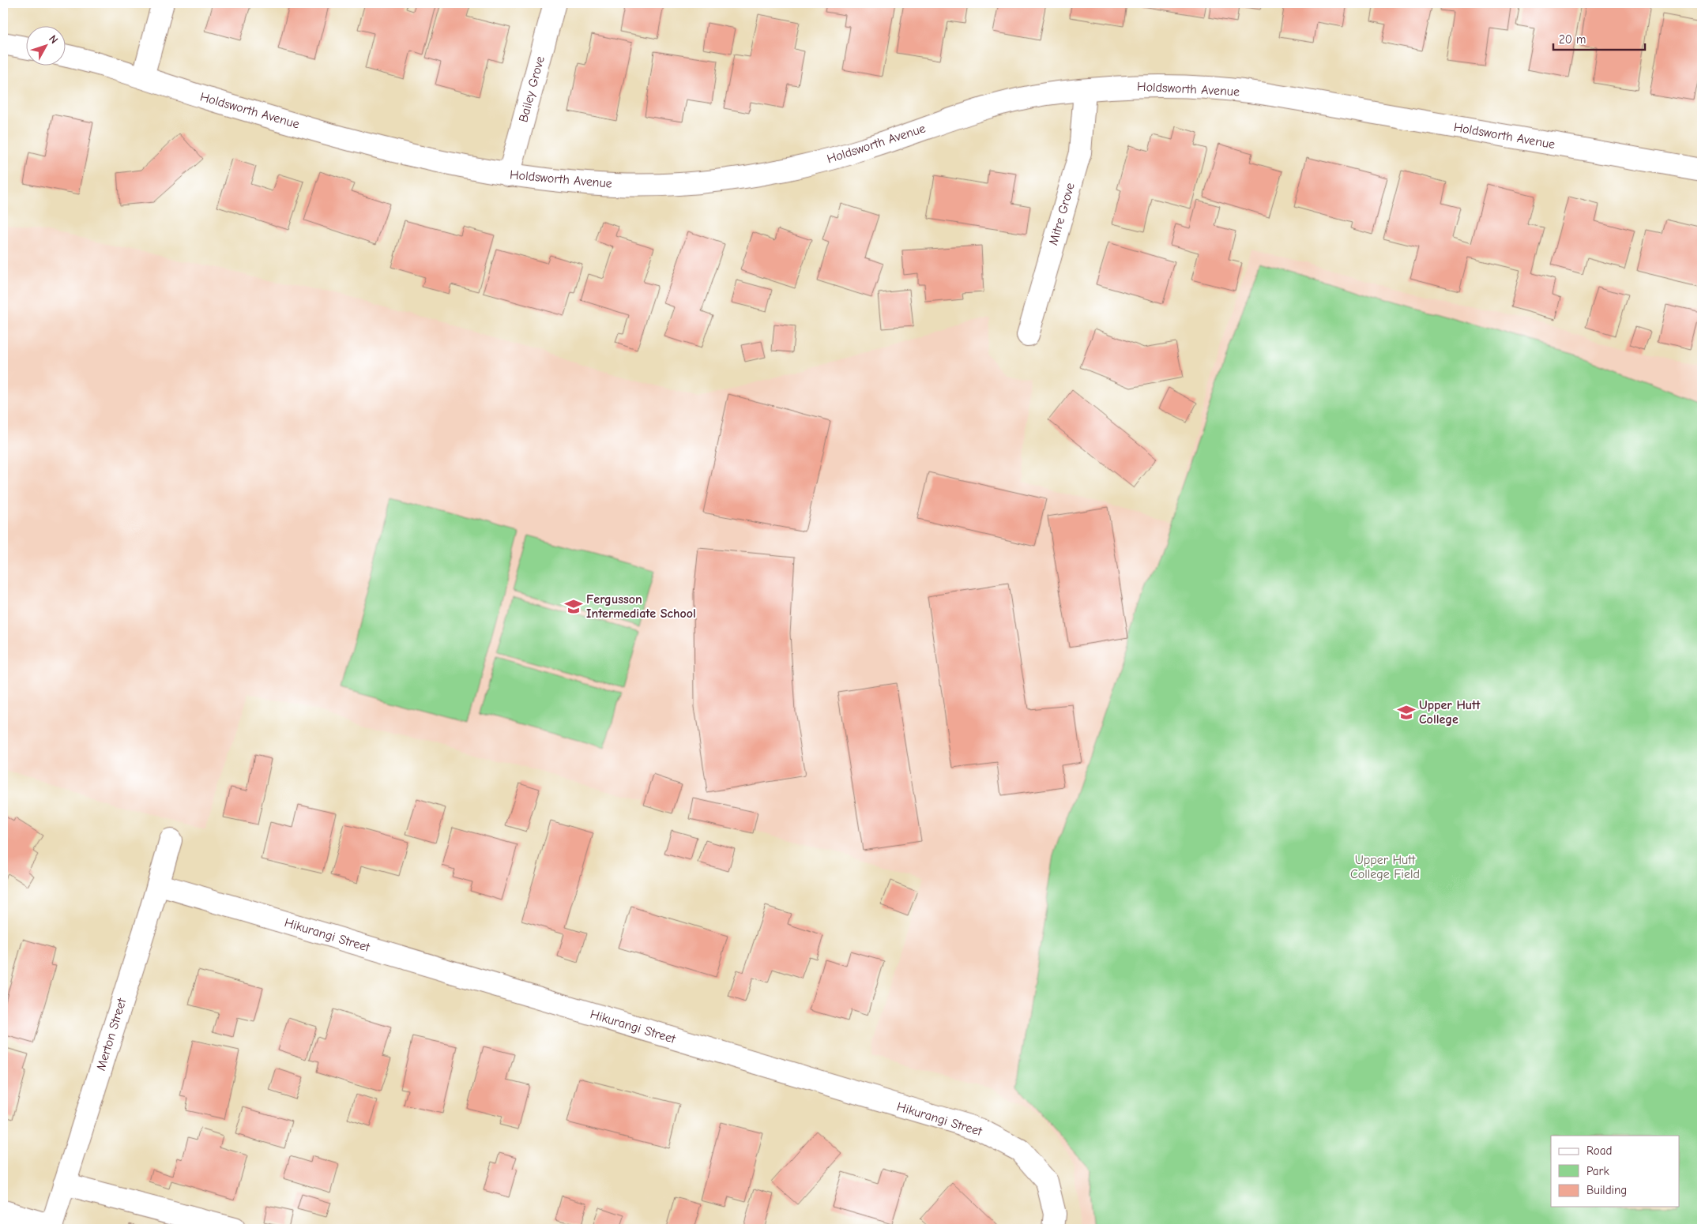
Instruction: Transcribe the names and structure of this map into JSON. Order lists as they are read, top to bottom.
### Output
{
  "streets": {
    "street": [
      "Bailey Grove",
      "Holdsworth Avenue",
      "Mitre Grove",
      "Hikurangi Street",
      "Merton Street"
    ]
  },
  "crossings": [
    ["Bailey Grove", "Holdsworth Avenue"],
    ["Holdsworth Avenue", "Mitre Grove"],
    ["Hikurangi Street", "Merton Street"]
  ],
  "parks": ["Upper Hutt College Field"],
  "places": {
    "school or university": ["Fergusson Intermediate School", "Upper Hutt College"]
  },
  "legend": ["Road", "Park", "Building"],
  "scale_bar": "20 m",
  "north": "top right"
}
